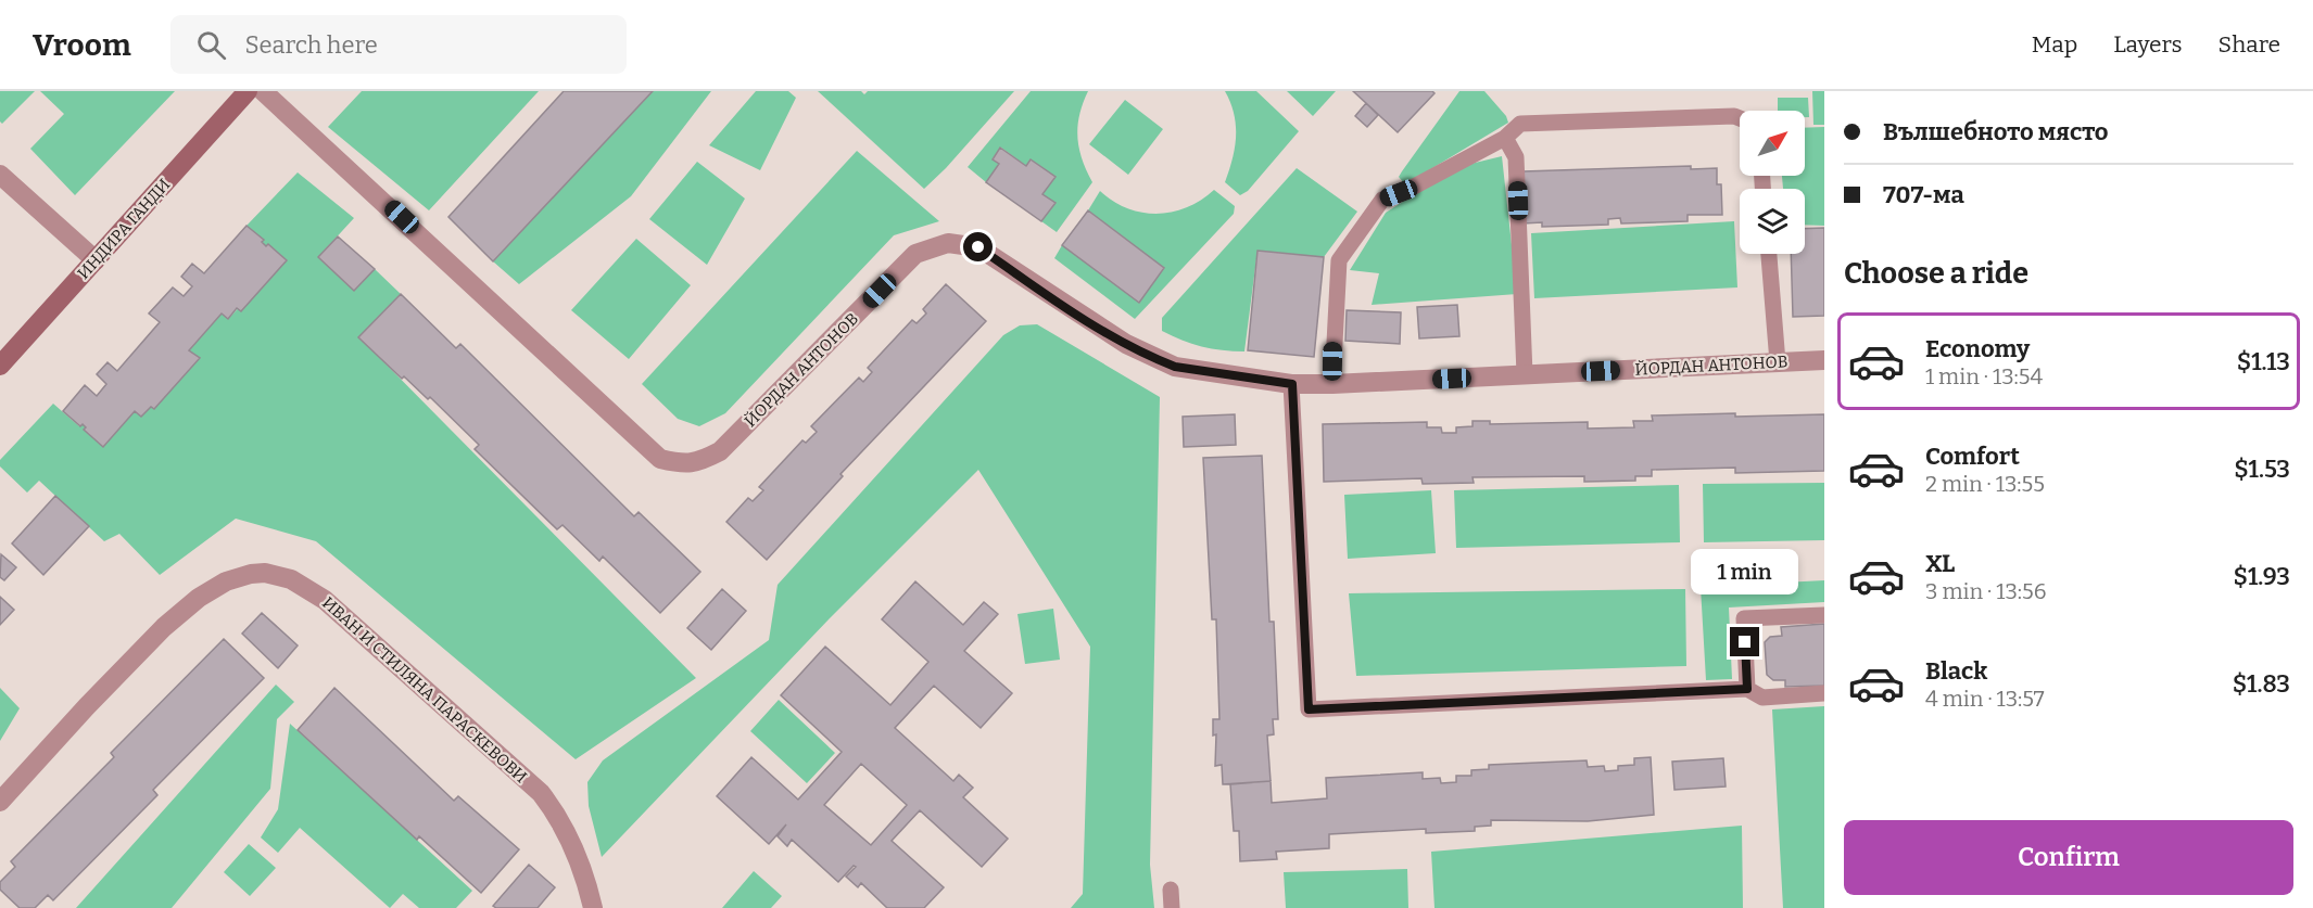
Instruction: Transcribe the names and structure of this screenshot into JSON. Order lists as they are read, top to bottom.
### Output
{
  "streets": {
    "street": ["ИНДИРА ГАНДИ", "ЙОРДАН АНТОНОВ", "ИВАН И СТИЛЯНА ПАРАСКЕВОВИ"]
  },
  "north": "top right",
  "page": {
    "header": "Vroom",
    "search": "Search here",
    "nav": ["Map", "Layers", "Share"],
    "banner": ["Вълшебното място", "707-ма"],
    "heading": "Choose a ride",
    "list": [
      {
        "name": "Economy",
        "note": "1 min · 13:54",
        "value": "$1.13"
      },
      {
        "name": "Comfort",
        "note": "2 min · 13:55",
        "value": "$1.53"
      },
      {
        "name": "XL",
        "note": "3 min · 13:56",
        "value": "$1.93"
      },
      {
        "name": "Black",
        "note": "4 min · 13:57",
        "value": "$1.83"
      }
    ],
    "bubble": "1 min",
    "buttons": "Confirm"
  }
}
